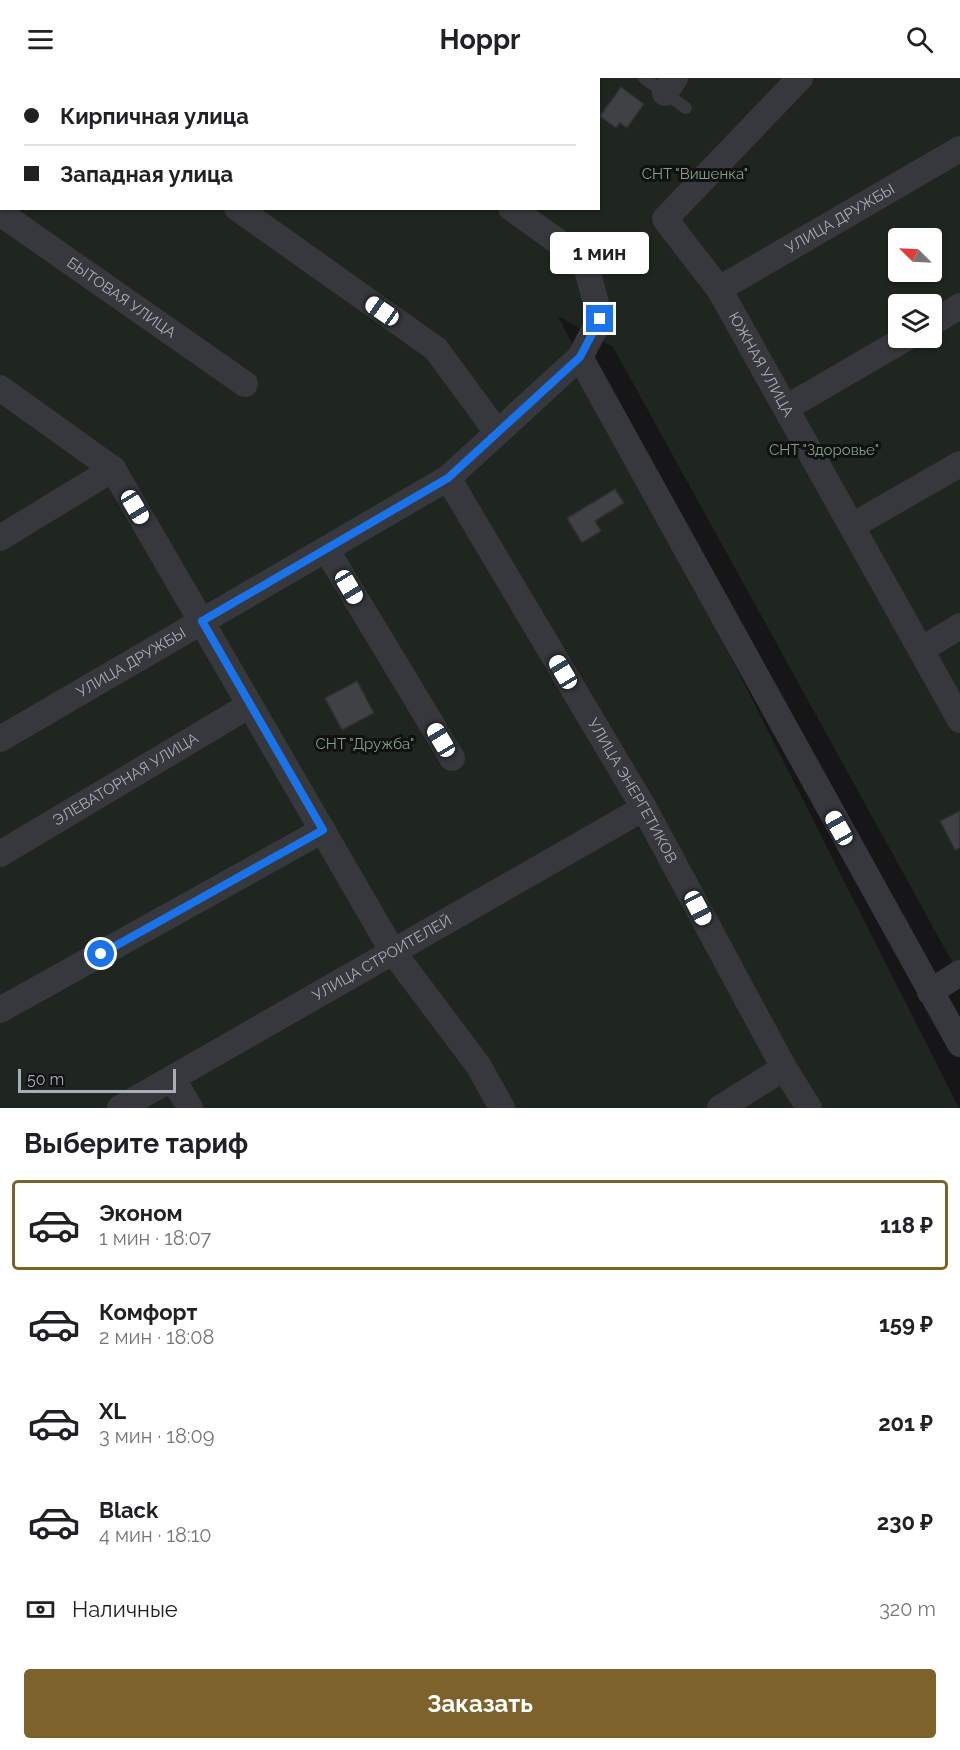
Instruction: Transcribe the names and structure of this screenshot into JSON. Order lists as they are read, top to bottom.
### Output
{
  "streets": {
    "street": [
      "УЛИЦА ДРУЖБЫ",
      "БЫТОВАЯ УЛИЦА",
      "ЮЖНАЯ УЛИЦА",
      "ЭЛЕВАТОРНАЯ УЛИЦА",
      "УЛИЦА ЭНЕРГЕТИКОВ",
      "УЛИЦА СТРОИТЕЛЕЙ"
    ]
  },
  "crossings": [
    ["УЛИЦА ДРУЖБЫ", "ЮЖНАЯ УЛИЦА"],
    ["УЛИЦА ДРУЖБЫ", "УЛИЦА ЭНЕРГЕТИКОВ"],
    ["УЛИЦА ЭНЕРГЕТИКОВ", "УЛИЦА СТРОИТЕЛЕЙ"]
  ],
  "parks": ["СНТ \"Вишенка\"", "СНТ \"Здоровье\"", "СНТ \"Дружба\""],
  "scale_bar": "50 m",
  "north": "top left",
  "page": {
    "header": "Hoppr",
    "banner": ["Кирпичная улица", "Западная улица"],
    "bubble": "1 мин",
    "scale": "50 m",
    "heading": "Выберите тариф",
    "list": [
      {
        "name": "Эконом",
        "note": "1 мин · 18:07",
        "value": "118 ₽"
      },
      {
        "name": "Комфорт",
        "note": "2 мин · 18:08",
        "value": "159 ₽"
      },
      {
        "name": "XL",
        "note": "3 мин · 18:09",
        "value": "201 ₽"
      },
      {
        "name": "Black",
        "note": "4 мин · 18:10",
        "value": "230 ₽"
      }
    ],
    "pay": ["Наличные", "320 m"],
    "buttons": "Заказать"
  }
}
